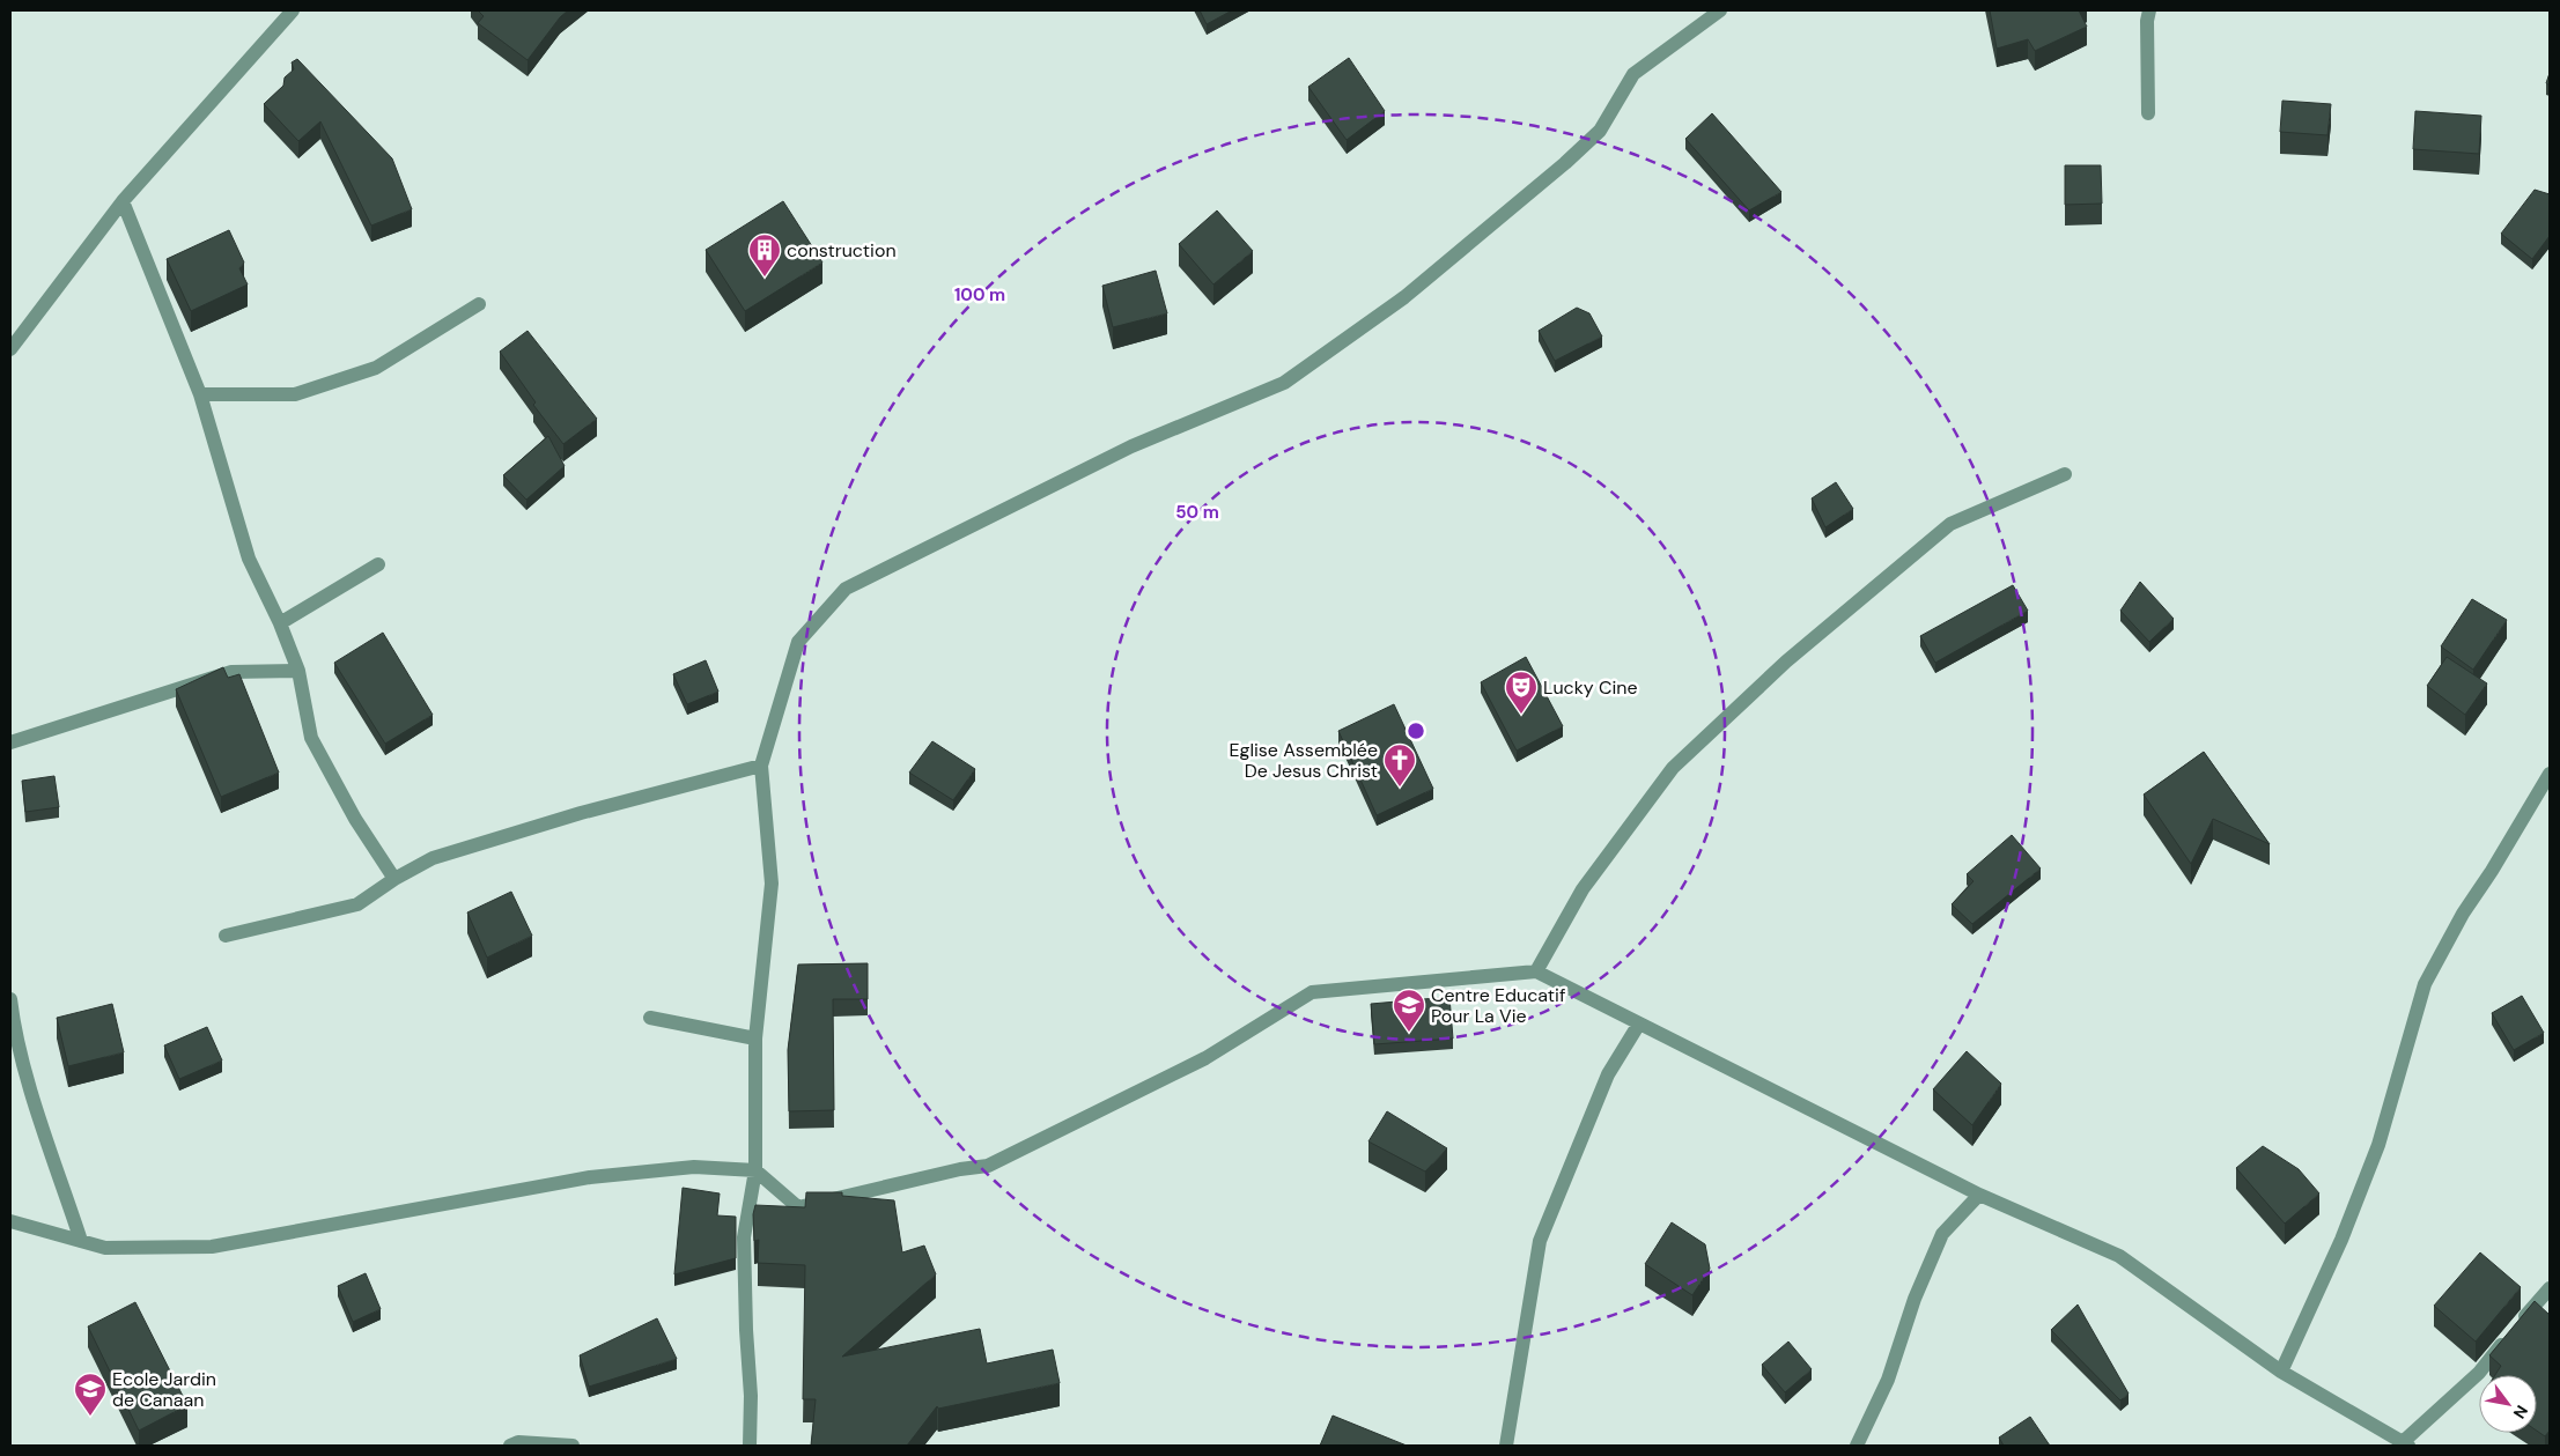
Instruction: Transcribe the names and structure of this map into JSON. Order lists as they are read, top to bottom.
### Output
{
  "places": {
    "building": ["construction"],
    "theatre": ["Lucky Cine"],
    "church": ["Eglise Assemblée De Jesus Christ"],
    "school or university": ["Centre Educatif Pour La Vie", "Ecole Jardin de Canaan"]
  },
  "north": "bottom right",
  "rings": ["100 m", "50 m"]
}
